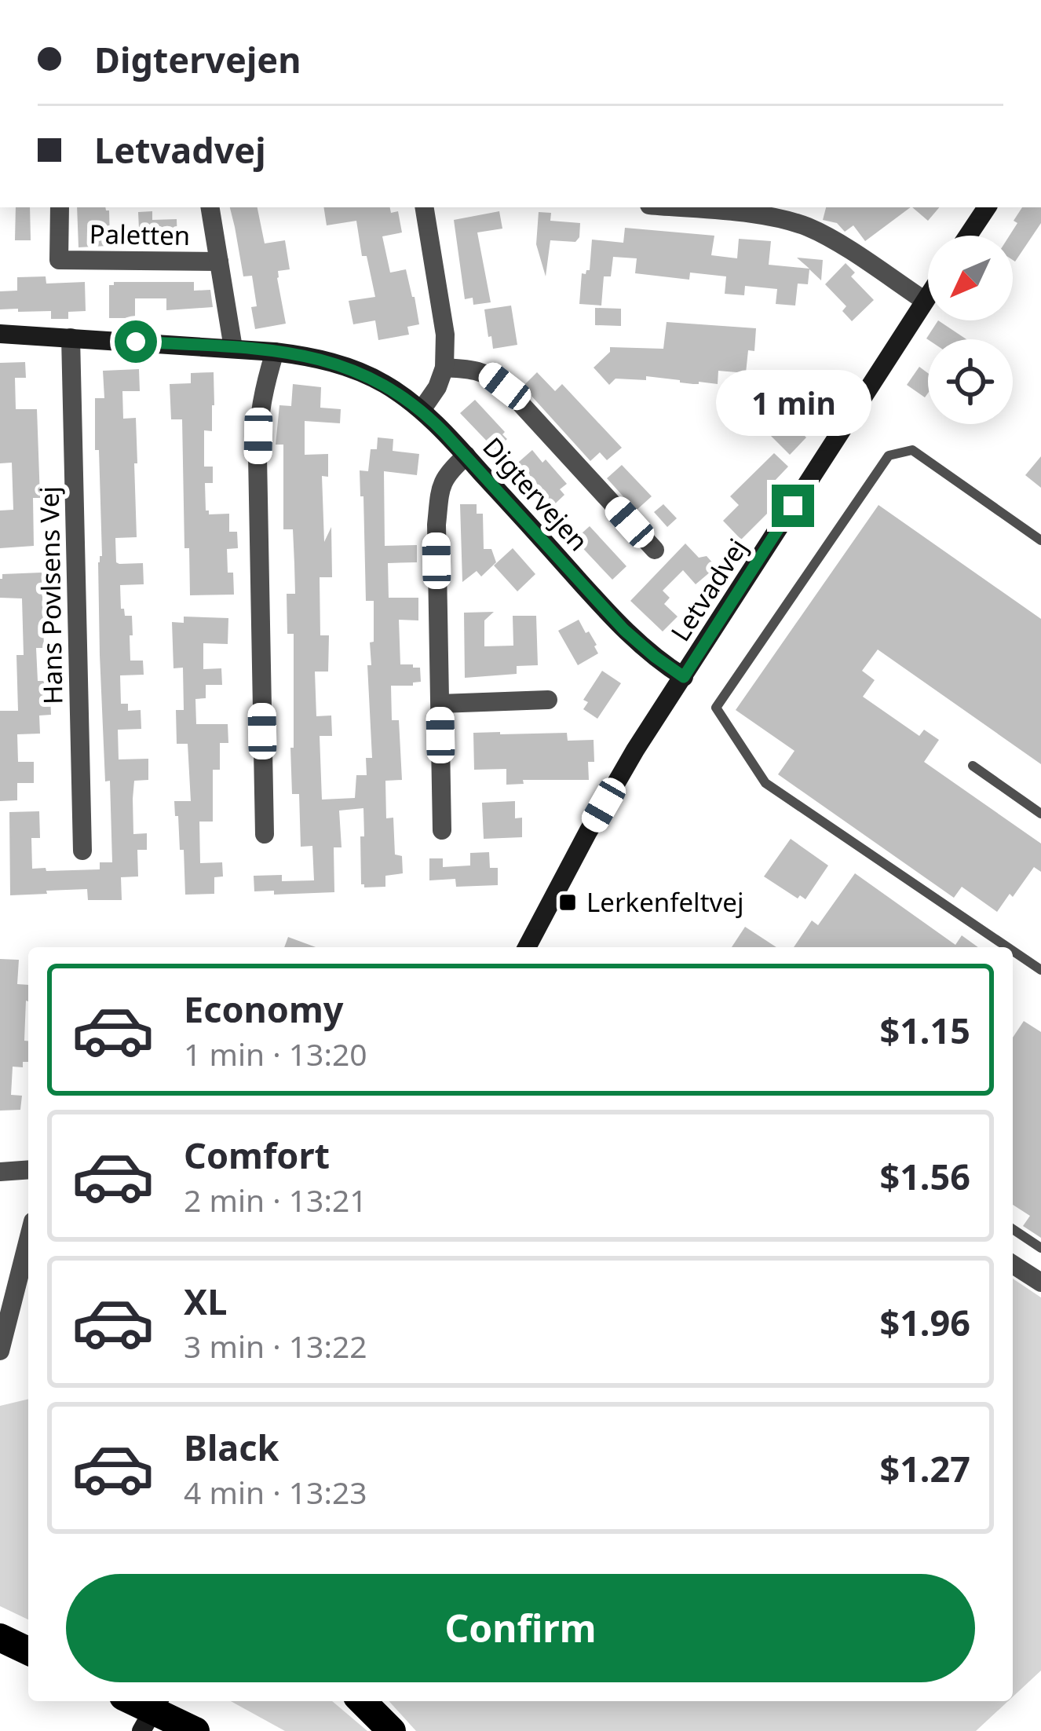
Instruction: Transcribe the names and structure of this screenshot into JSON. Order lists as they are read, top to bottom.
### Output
{
  "streets": {
    "street": [
      "Paletten",
      "Digtervejen",
      "Letvadvej",
      "Hans Povlsens Vej"
    ]
  },
  "crossings": [
    ["Digtervejen", "Letvadvej"],
    ["Digtervejen", "Hans Povlsens Vej"]
  ],
  "places": {
    "transit": ["Lerkenfeltvej"]
  },
  "north": "bottom left",
  "page": {
    "banner": ["Digtervejen", "Letvadvej"],
    "bubble": "1 min",
    "list": [
      {
        "name": "Economy",
        "note": "1 min · 13:20",
        "value": "$1.15"
      },
      {
        "name": "Comfort",
        "note": "2 min · 13:21",
        "value": "$1.56"
      },
      {
        "name": "XL",
        "note": "3 min · 13:22",
        "value": "$1.96"
      },
      {
        "name": "Black",
        "note": "4 min · 13:23",
        "value": "$1.27"
      }
    ],
    "buttons": "Confirm"
  }
}
